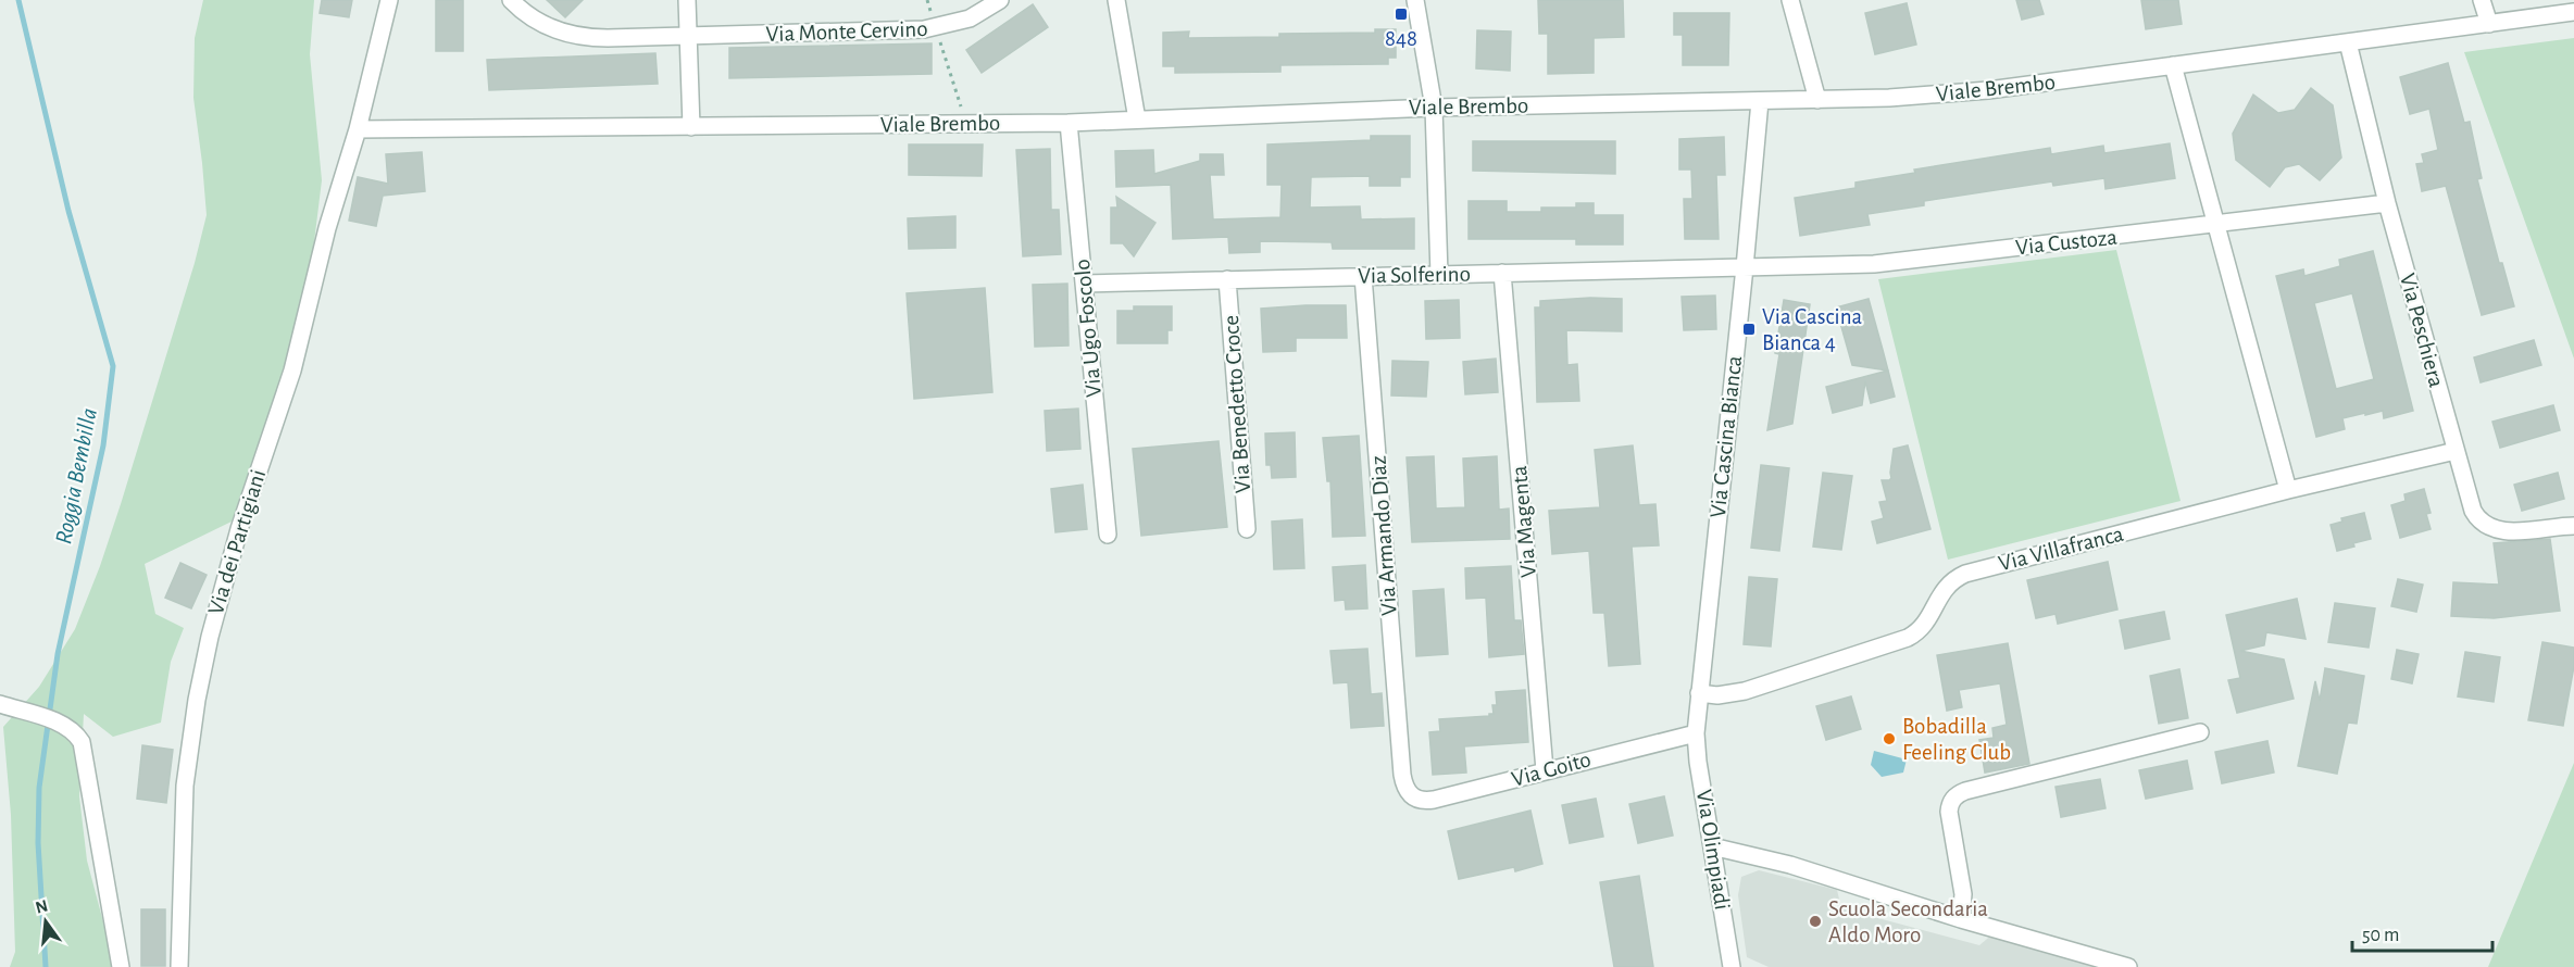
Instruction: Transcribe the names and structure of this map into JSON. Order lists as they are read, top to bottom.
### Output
{
  "streets": {
    "street": [
      "Via Monte Cervino",
      "Viale Brembo",
      "Via Custoza",
      "Via Solferino",
      "Via Ugo Foscolo",
      "Via Peschiera",
      "Via Benedetto Croce",
      "Via Cascina Bianca",
      "Via Magenta",
      "Via Armando Diaz",
      "Via dei Partigiani",
      "Via Villafranca",
      "Via Goito",
      "Via Olimpiadi"
    ]
  },
  "crossings": [
    ["Viale Brembo", "Via Ugo Foscolo"],
    ["Viale Brembo", "Via Peschiera"],
    ["Viale Brembo", "Via Cascina Bianca"],
    ["Viale Brembo", "Via dei Partigiani"],
    ["Via Custoza", "Via Solferino"],
    ["Via Custoza", "Via Peschiera"],
    ["Via Custoza", "Via Cascina Bianca"],
    ["Via Solferino", "Via Ugo Foscolo"],
    ["Via Solferino", "Via Benedetto Croce"],
    ["Via Solferino", "Via Cascina Bianca"],
    ["Via Solferino", "Via Magenta"],
    ["Via Solferino", "Via Armando Diaz"],
    ["Via Peschiera", "Via Villafranca"],
    ["Via Cascina Bianca", "Via Villafranca"],
    ["Via Cascina Bianca", "Via Goito"],
    ["Via Cascina Bianca", "Via Olimpiadi"],
    ["Via Magenta", "Via Goito"],
    ["Via Armando Diaz", "Via Goito"],
    ["Via Goito", "Via Olimpiadi"]
  ],
  "water": ["Roggia Bembilla"],
  "places": {
    "transit": ["848", "Via Cascina Bianca 4"],
    "other": ["Bobadilla Feeling Club", "Scuola Secondaria Aldo Moro"]
  },
  "scale_bar": "50 m",
  "north": "top"
}
